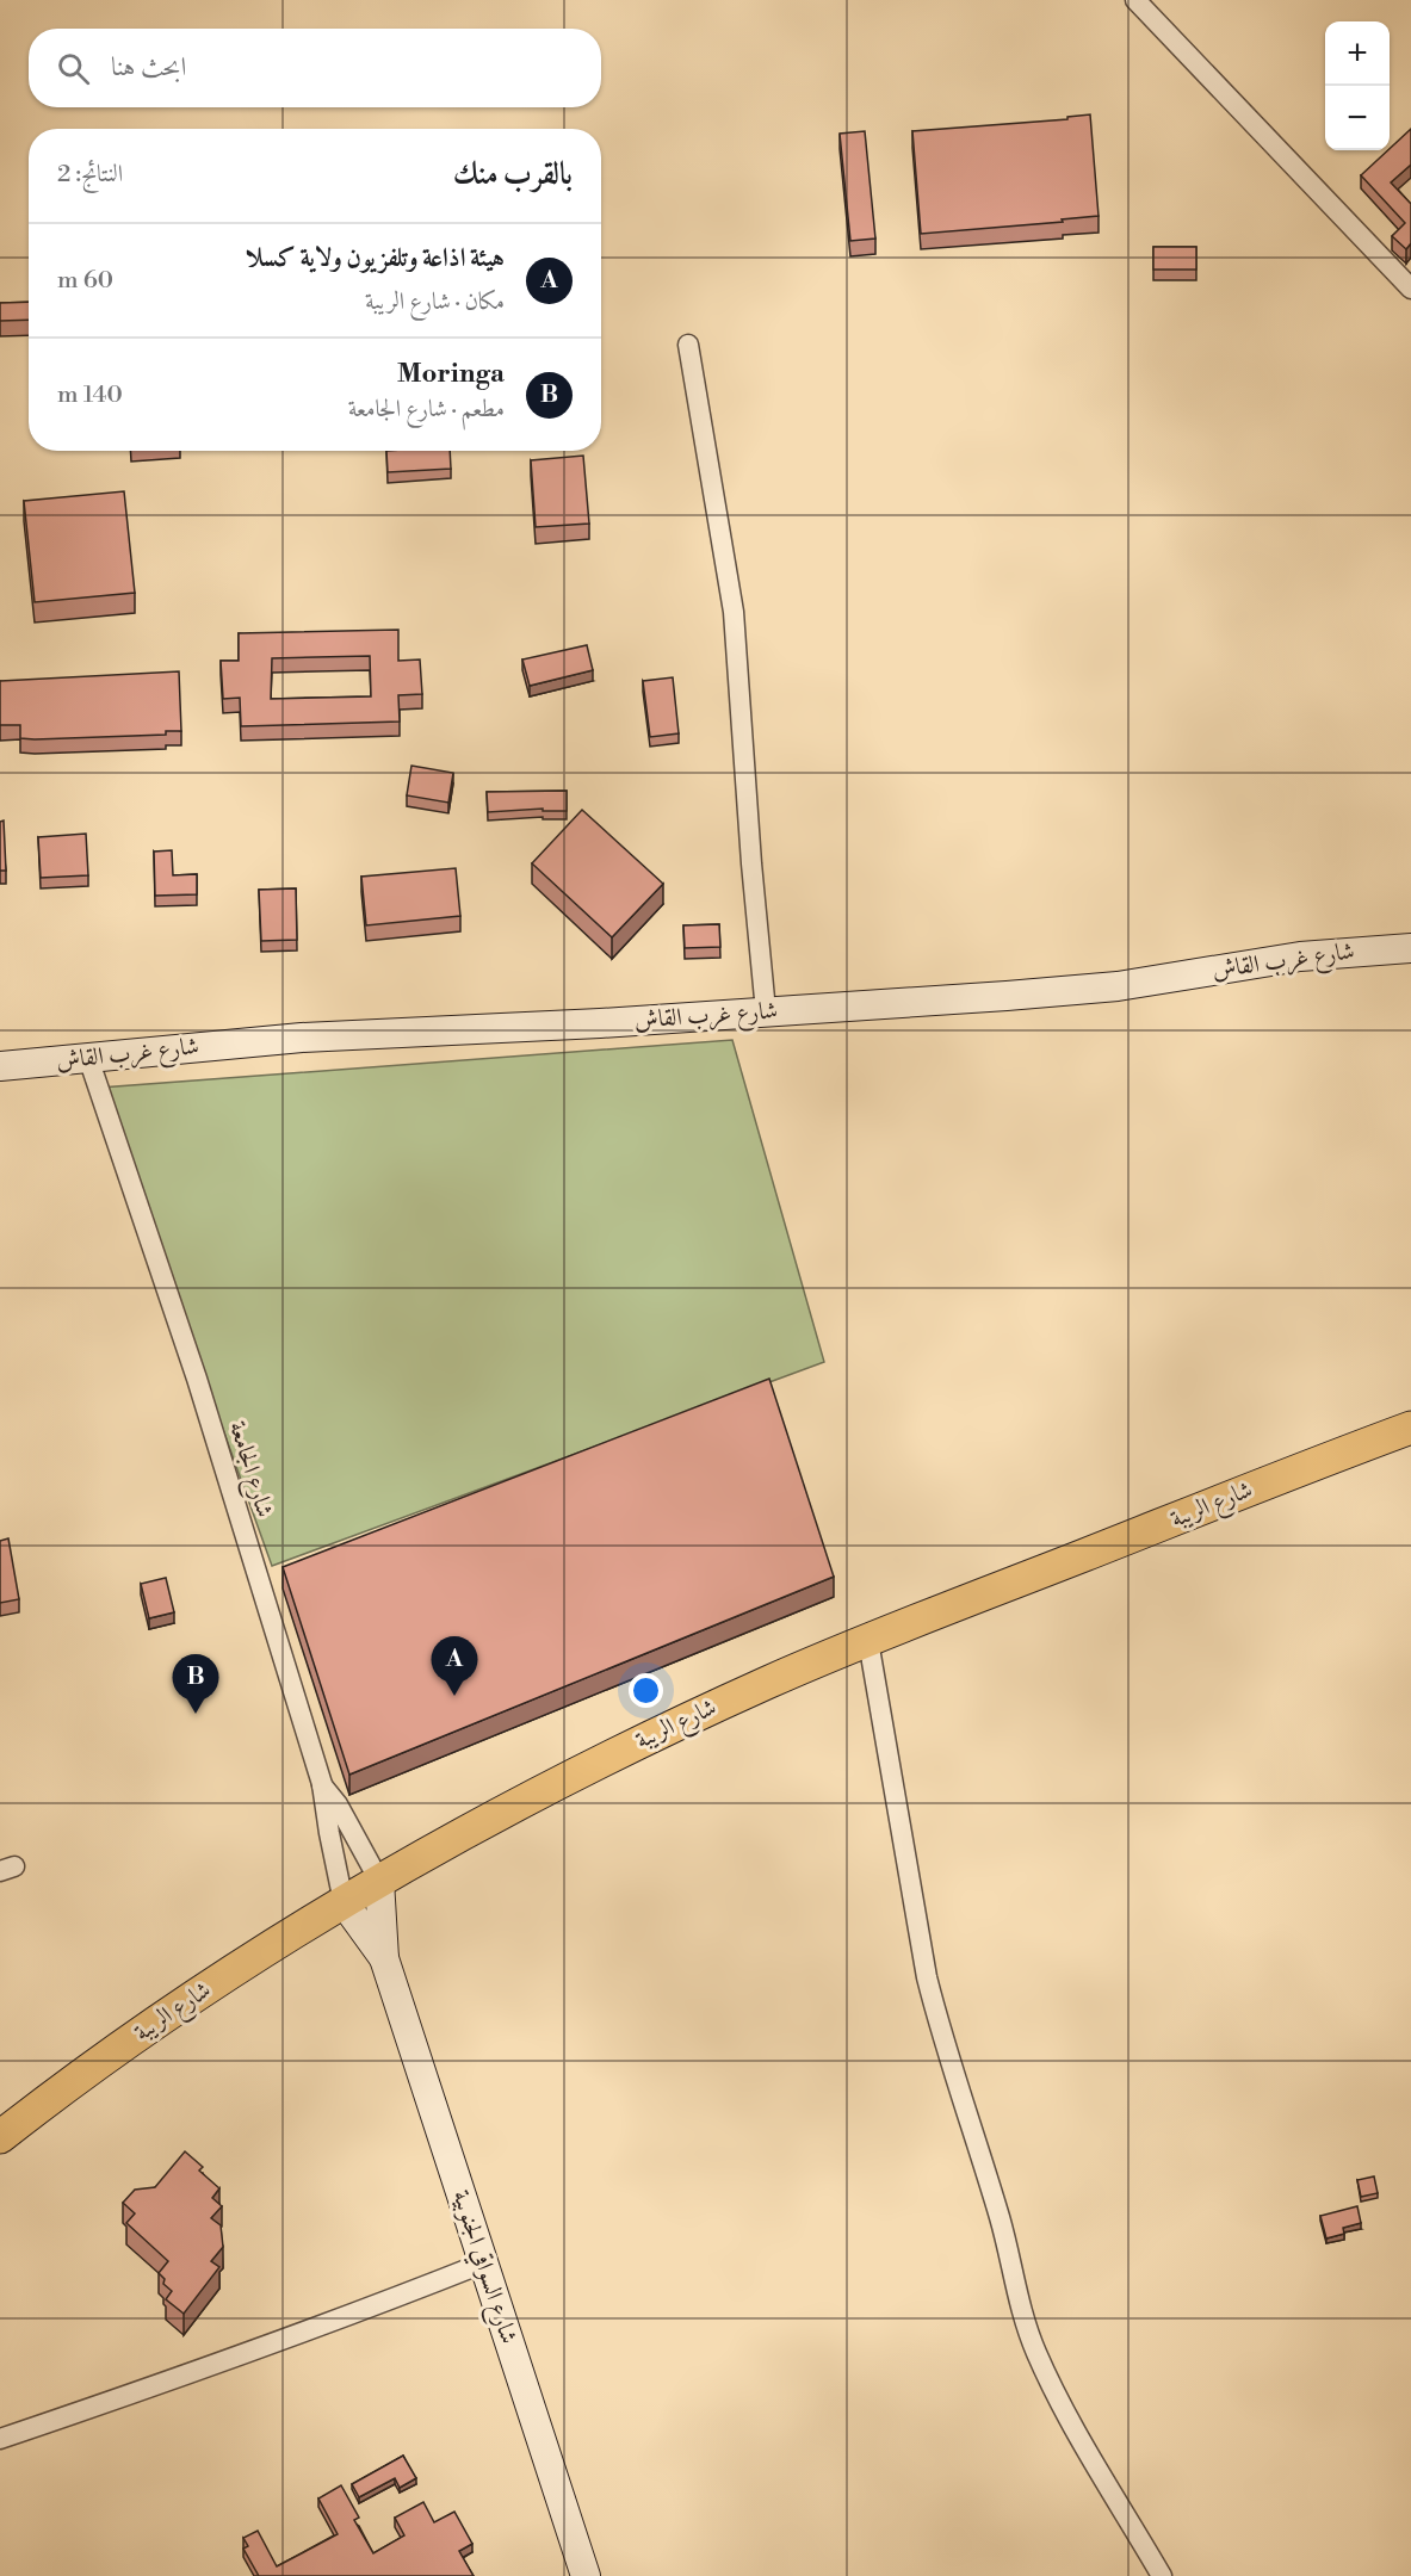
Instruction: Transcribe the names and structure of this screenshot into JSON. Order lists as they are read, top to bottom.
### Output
{
  "streets": {
    "main road": ["شارع غرب القاش", "شارع الريبة", "شارع السواقي الجنوبية"],
    "street": ["شارع الجامعة"]
  },
  "crossings": [
    ["شارع غرب القاش", "شارع الجامعة"],
    ["شارع الجامعة", "شارع الريبة"],
    ["شارع الجامعة", "شارع السواقي الجنوبية"],
    ["شارع الريبة", "شارع السواقي الجنوبية"]
  ],
  "page": {
    "map_buttons": ["+", "−"],
    "search": "ابحث هنا",
    "heading": ["بالقرب منك", "النتائج: 2"],
    "list": [
      {
        "mark": "A",
        "name": "هيئة اذاعة وتلفزيون ولاية كسلا",
        "note": "مكان · شارع الريبة",
        "value": "60 m"
      },
      {
        "mark": "B",
        "name": "Moringa",
        "note": "مطعم · شارع الجامعة",
        "value": "140 m"
      }
    ],
    "pins": ["A", "B"]
  }
}
